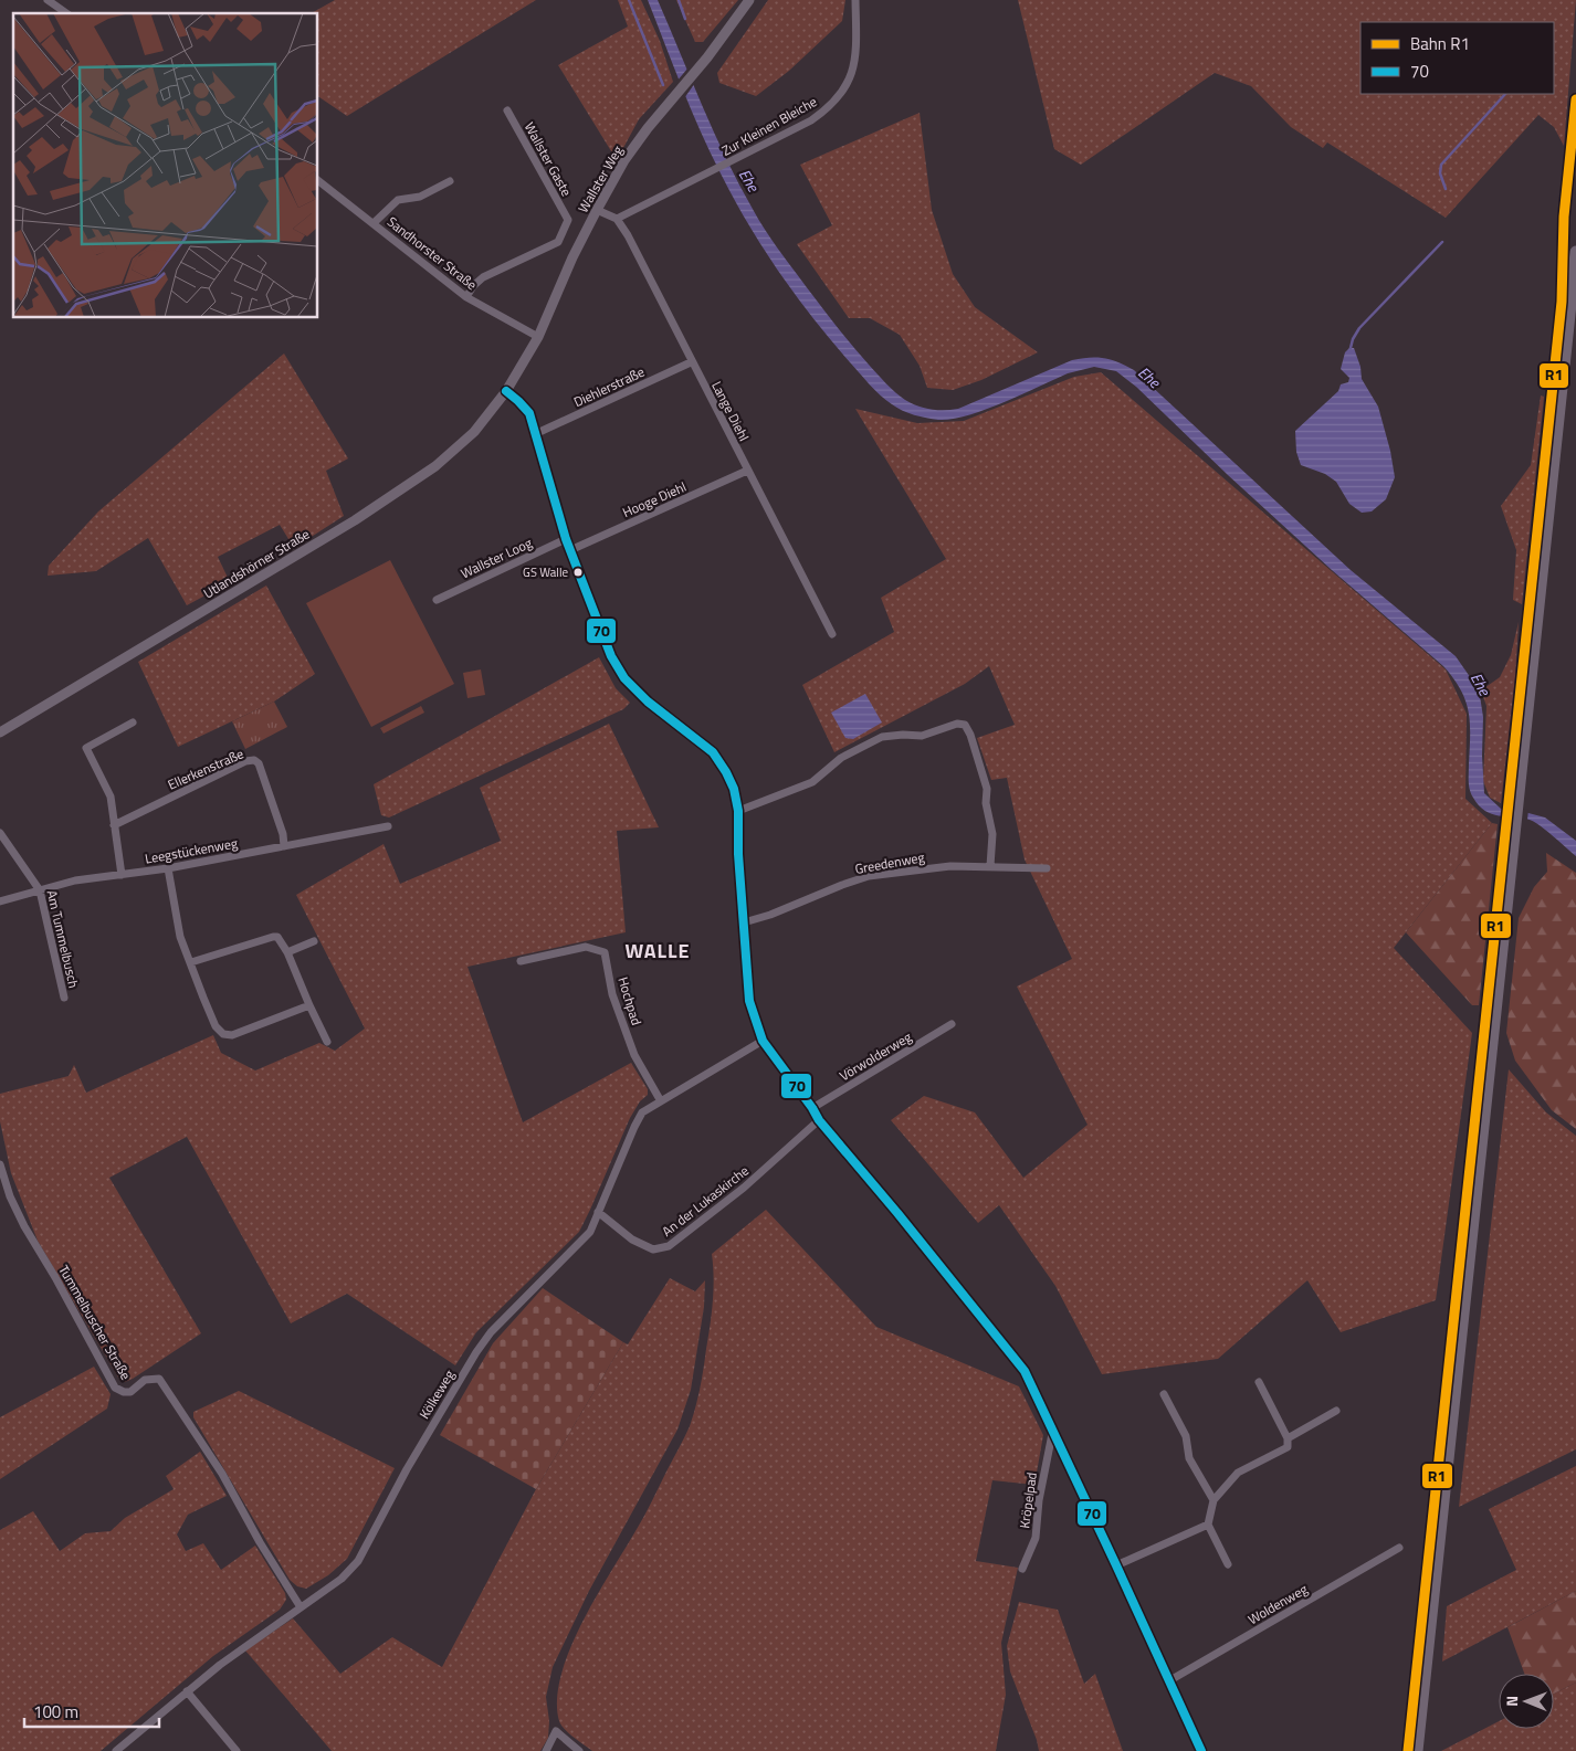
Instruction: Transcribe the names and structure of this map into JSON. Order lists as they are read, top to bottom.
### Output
{
  "streets": {
    "street": [
      "Zur Kleinen Bleiche",
      "Wallster Gaste",
      "Wallster Weg",
      "Sandhorster Straße",
      "Diehlerstraße",
      "Lange Diehl",
      "Hooge Diehl",
      "Wallster Loog",
      "Utlandshörner Straße",
      "Ellerkenstraße",
      "Leegstückenweg",
      "Greedenweg",
      "Am Tummelbusch",
      "Hochpad",
      "Vörwolderweg",
      "An der Lukaskirche",
      "Tummelbuscher Straße",
      "Kölkeweg",
      "Kröpelpad",
      "Woldenweg"
    ]
  },
  "crossings": [
    ["Zur Kleinen Bleiche", "Lange Diehl"],
    ["Wallster Gaste", "Sandhorster Straße"],
    ["Wallster Weg", "Sandhorster Straße"],
    ["Wallster Weg", "Utlandshörner Straße"],
    ["Diehlerstraße", "Lange Diehl"],
    ["Lange Diehl", "Hooge Diehl"],
    ["Ellerkenstraße", "Leegstückenweg"],
    ["Leegstückenweg", "Am Tummelbusch"],
    ["Hochpad", "Kölkeweg"],
    ["An der Lukaskirche", "Kölkeweg"],
    ["Tummelbuscher Straße", "Kölkeweg"]
  ],
  "districts": ["WALLE"],
  "water": ["Ehe"],
  "places": ["GS Walle"],
  "lines": ["rail line R1", "transit line 70"],
  "legend": ["Bahn R1", "70"],
  "scale_bar": "100 m",
  "north": "left"
}
